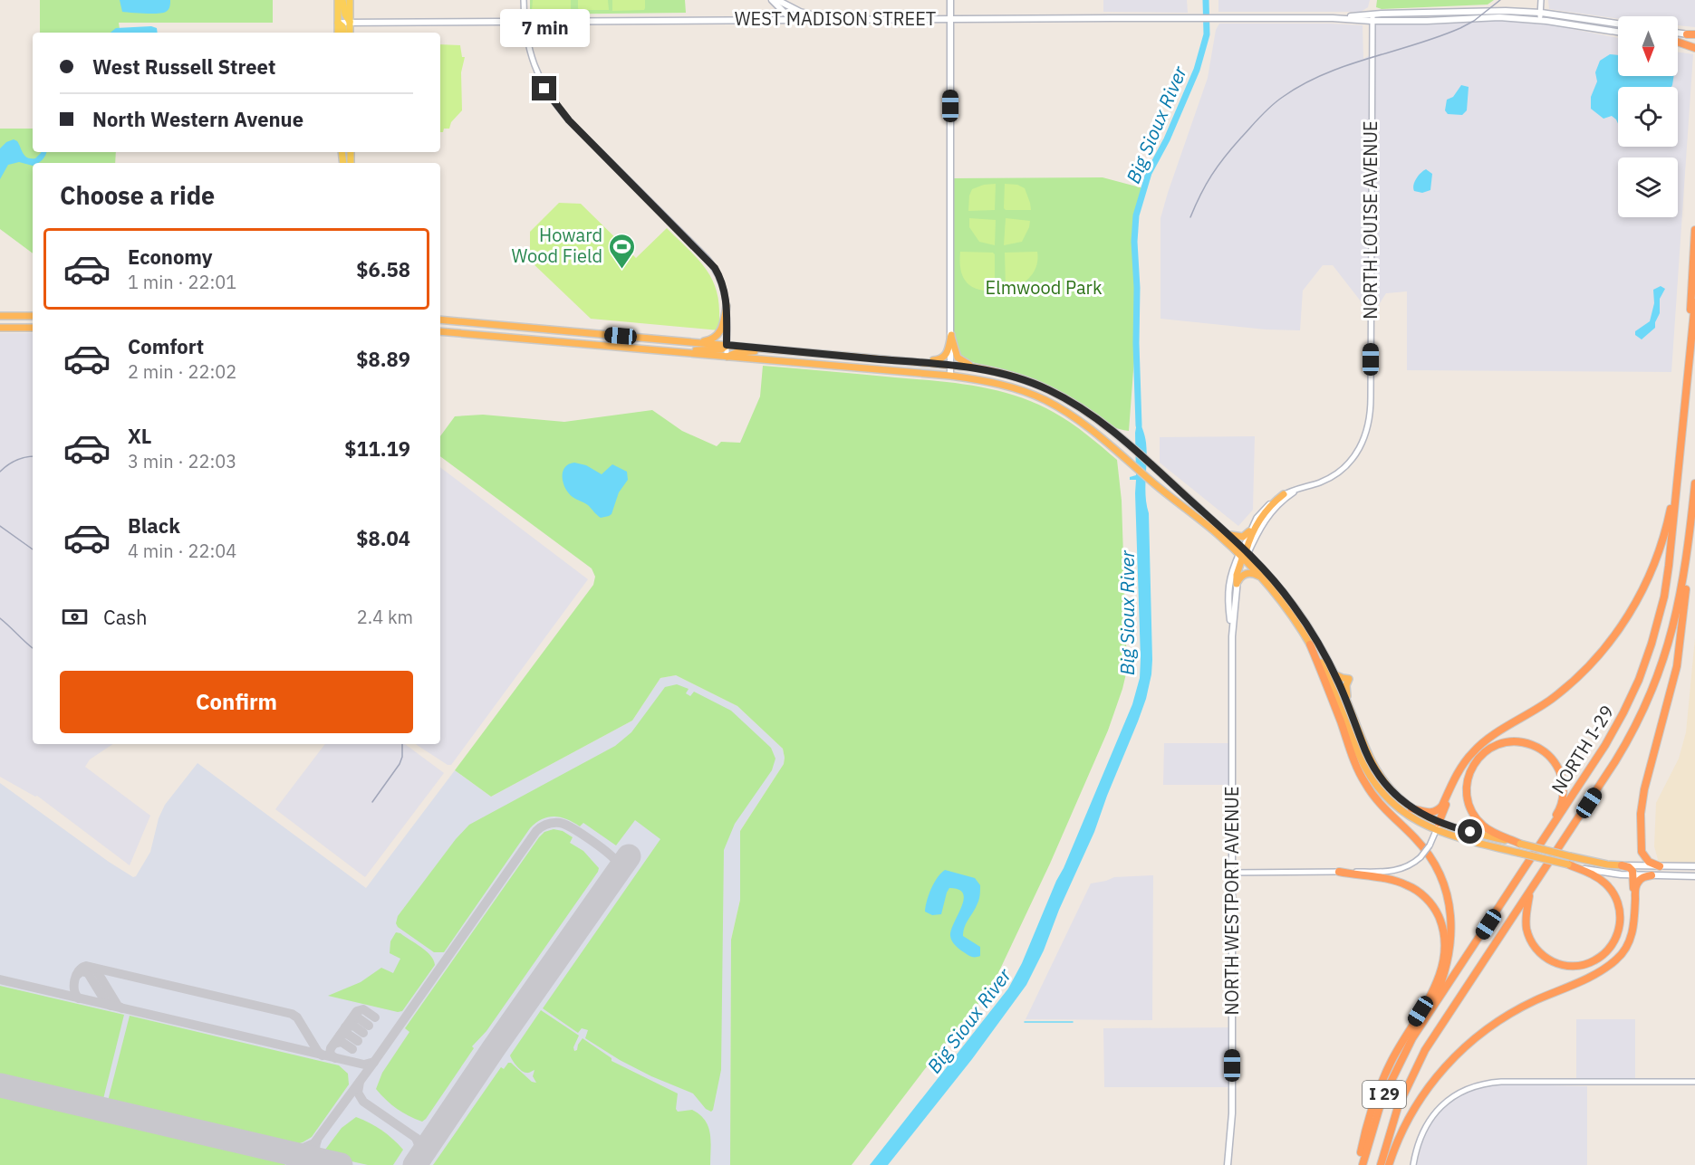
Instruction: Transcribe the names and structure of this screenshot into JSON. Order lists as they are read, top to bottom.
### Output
{
  "streets": {
    "highway": ["NORTH I-29", "I 29"],
    "main road": ["WEST MADISON STREET", "NORTH WESTPORT AVENUE"],
    "street": ["NORTH LOUISE AVENUE"]
  },
  "crossings": [
    ["WEST MADISON STREET", "NORTH LOUISE AVENUE"],
    ["NORTH LOUISE AVENUE", "NORTH WESTPORT AVENUE"]
  ],
  "water": ["Big Sioux River"],
  "parks": ["Elmwood Park"],
  "places": {
    "sports": ["Howard Wood Field"]
  },
  "north": "bottom",
  "page": {
    "bubble": "7 min",
    "banner": ["West Russell Street", "North Western Avenue"],
    "heading": "Choose a ride",
    "list": [
      {
        "name": "Economy",
        "note": "1 min · 22:01",
        "value": "$6.58"
      },
      {
        "name": "Comfort",
        "note": "2 min · 22:02",
        "value": "$8.89"
      },
      {
        "name": "XL",
        "note": "3 min · 22:03",
        "value": "$11.19"
      },
      {
        "name": "Black",
        "note": "4 min · 22:04",
        "value": "$8.04"
      }
    ],
    "pay": ["Cash", "2.4 km"],
    "buttons": "Confirm"
  }
}
